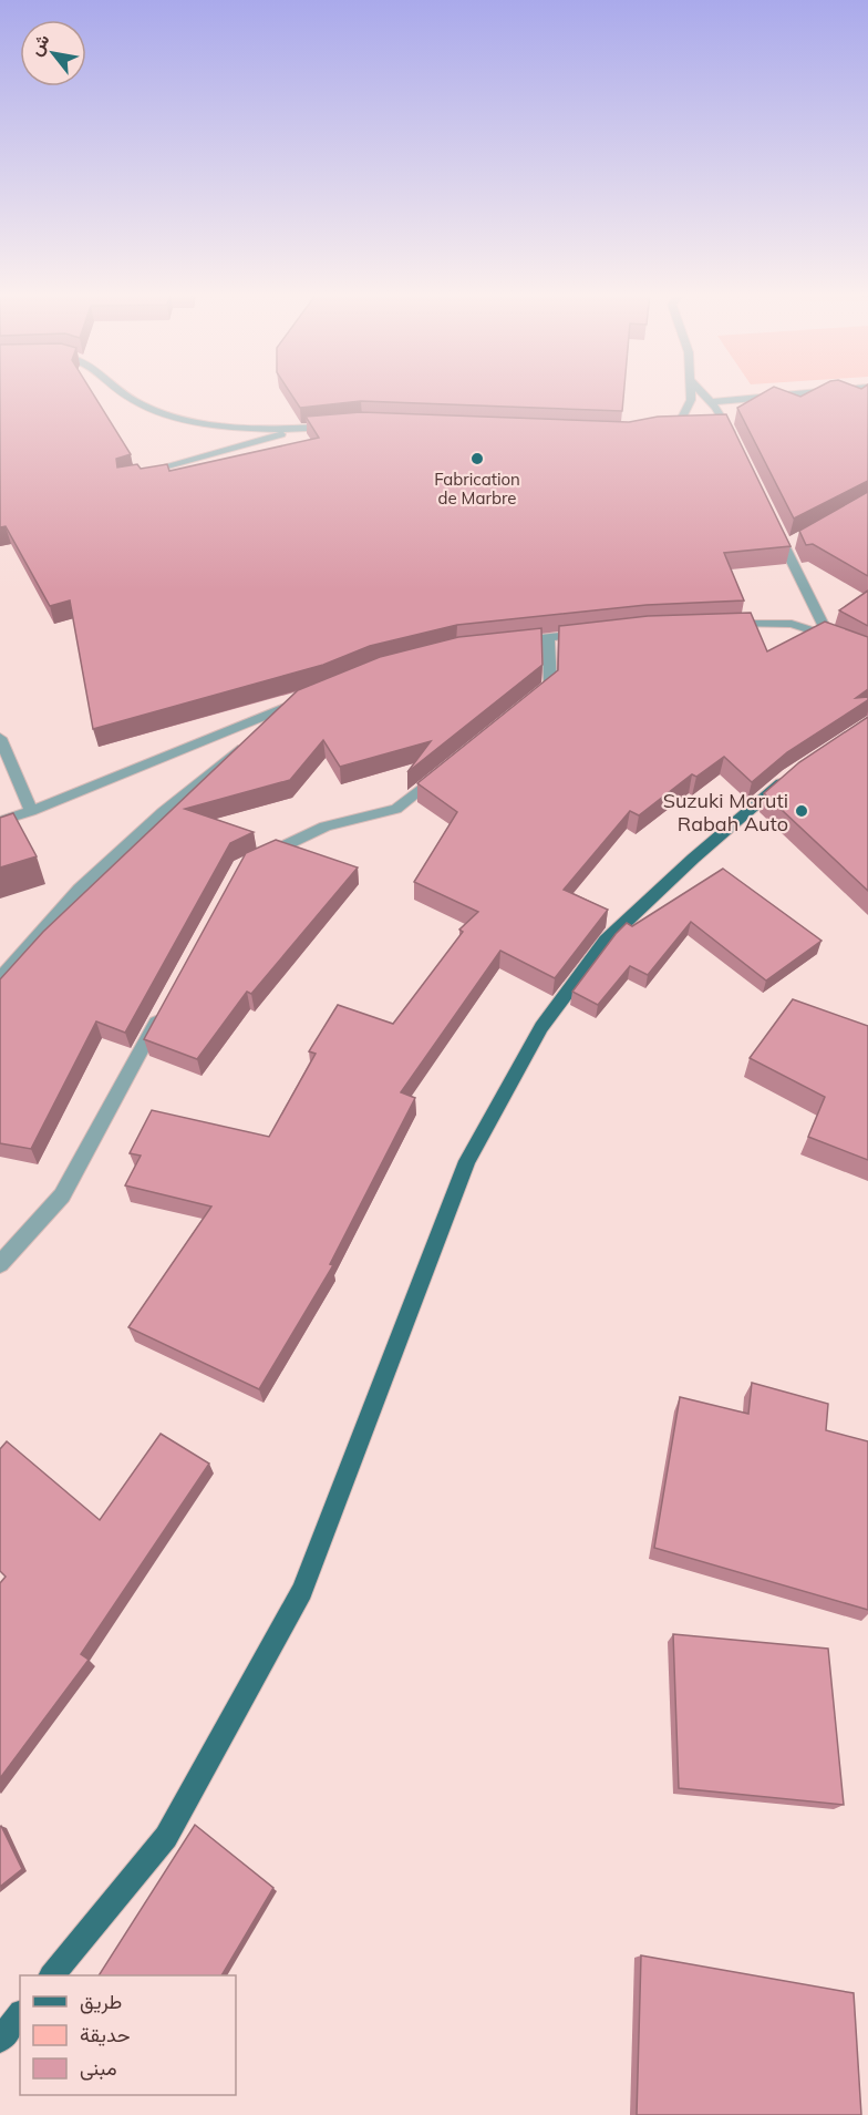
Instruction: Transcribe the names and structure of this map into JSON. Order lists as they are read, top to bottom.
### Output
{
  "places": ["Fabrication de Marbre", "Suzuki Maruti Rabah Auto"],
  "legend": ["طريق", "حديقة", "مبنى"],
  "north": "top left"
}
